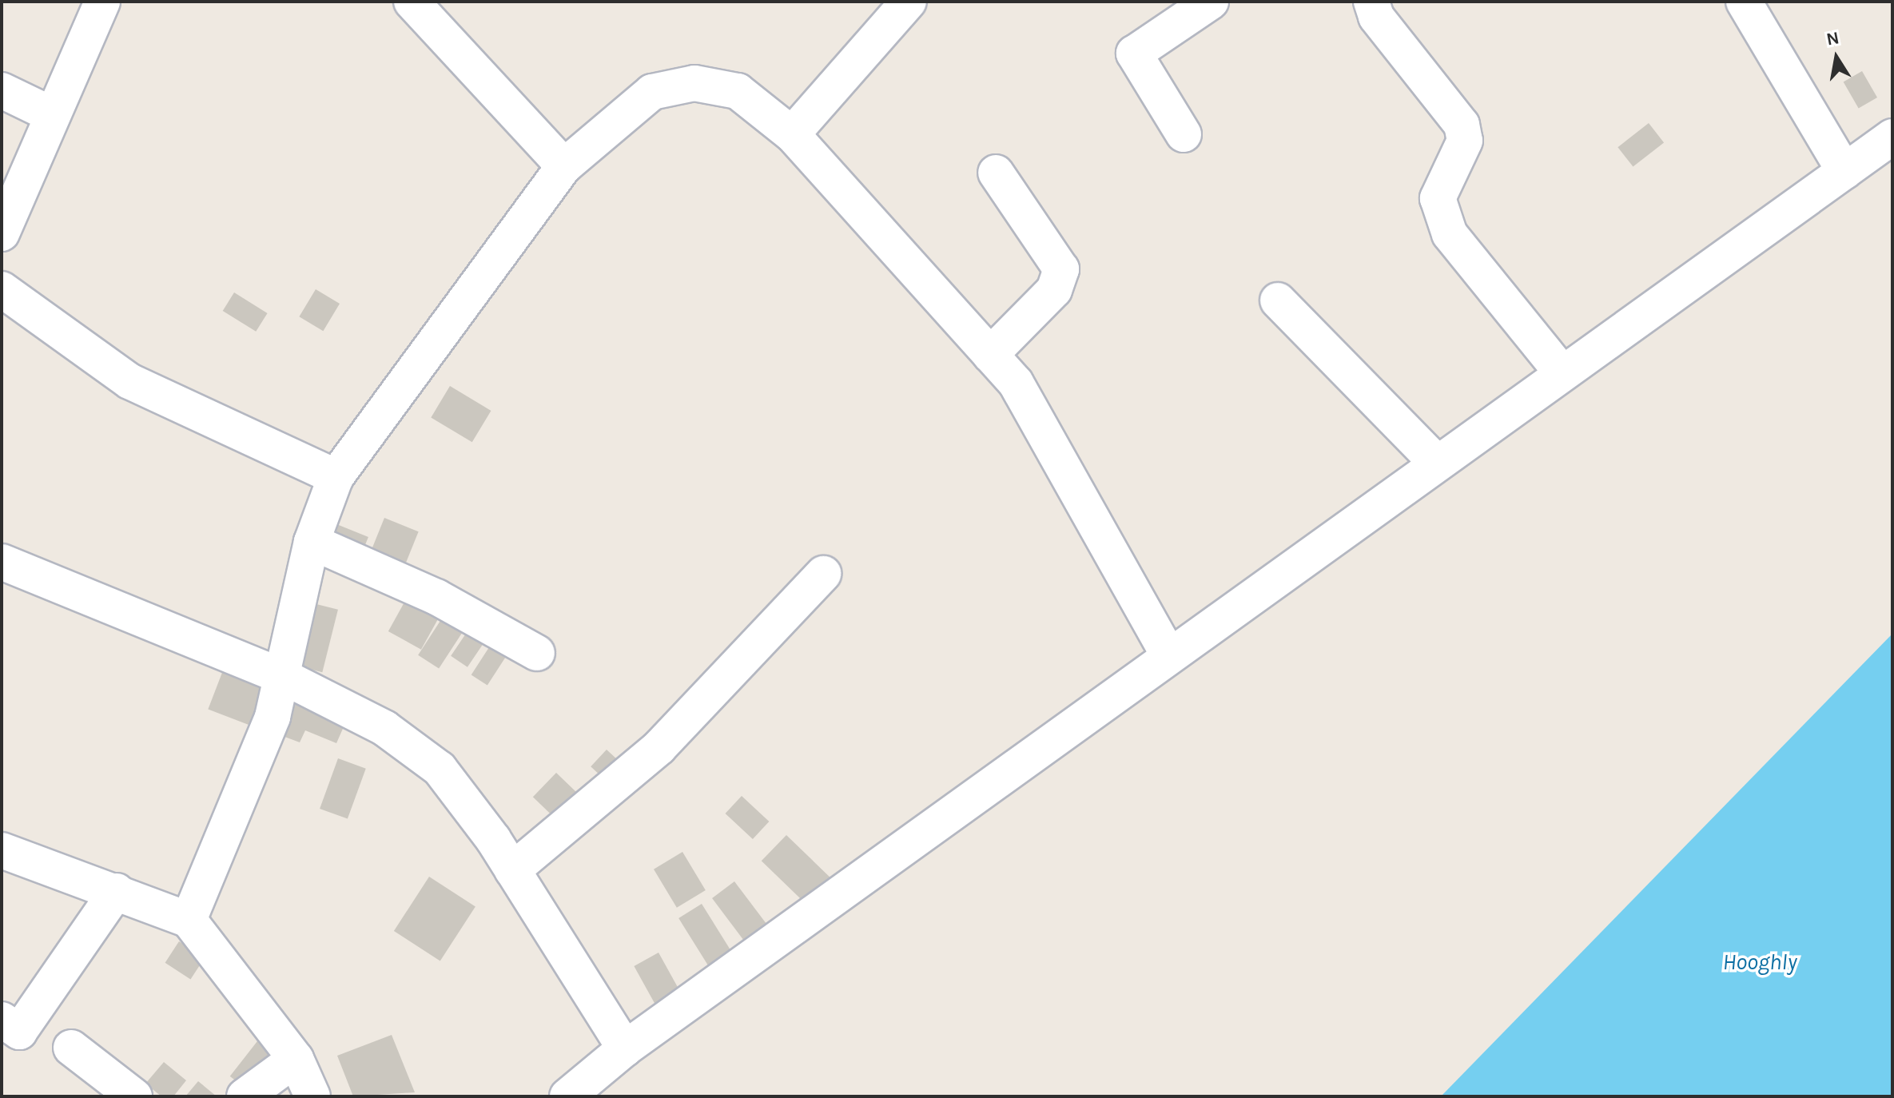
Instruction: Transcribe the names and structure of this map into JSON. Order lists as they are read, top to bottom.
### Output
{
  "water": ["Hooghly"],
  "north": "top"
}
